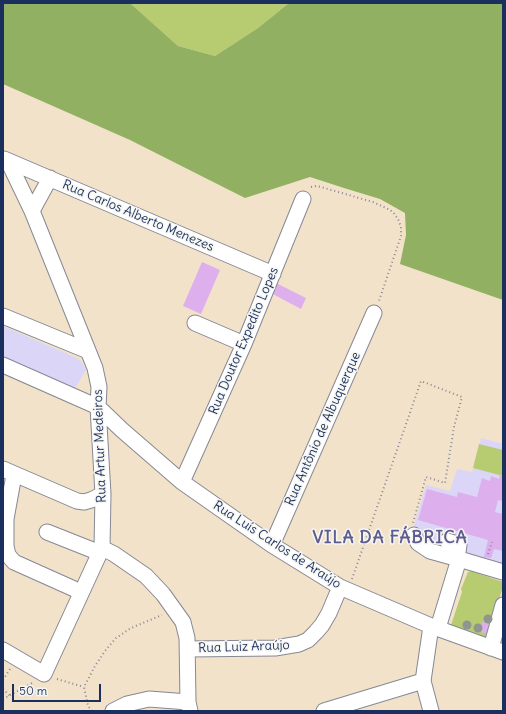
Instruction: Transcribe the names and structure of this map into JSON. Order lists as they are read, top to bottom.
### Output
{
  "streets": {
    "street": [
      "Rua Carlos Alberto Menezes",
      "Rua Doutor Expedito Lopes",
      "Rua Antônio de Albuquerque",
      "Rua Artur Medeiros",
      "Rua Luís Carlos de Araújo",
      "Rua Luiz Araújo"
    ]
  },
  "crossings": [
    ["Rua Carlos Alberto Menezes", "Rua Doutor Expedito Lopes"],
    ["Rua Carlos Alberto Menezes", "Rua Artur Medeiros"],
    ["Rua Doutor Expedito Lopes", "Rua Luís Carlos de Araújo"],
    ["Rua Antônio de Albuquerque", "Rua Luís Carlos de Araújo"],
    ["Rua Artur Medeiros", "Rua Luís Carlos de Araújo"],
    ["Rua Luís Carlos de Araújo", "Rua Luiz Araújo"]
  ],
  "districts": ["VILA DA FÁBRICA"],
  "scale_bar": "50 m"
}
